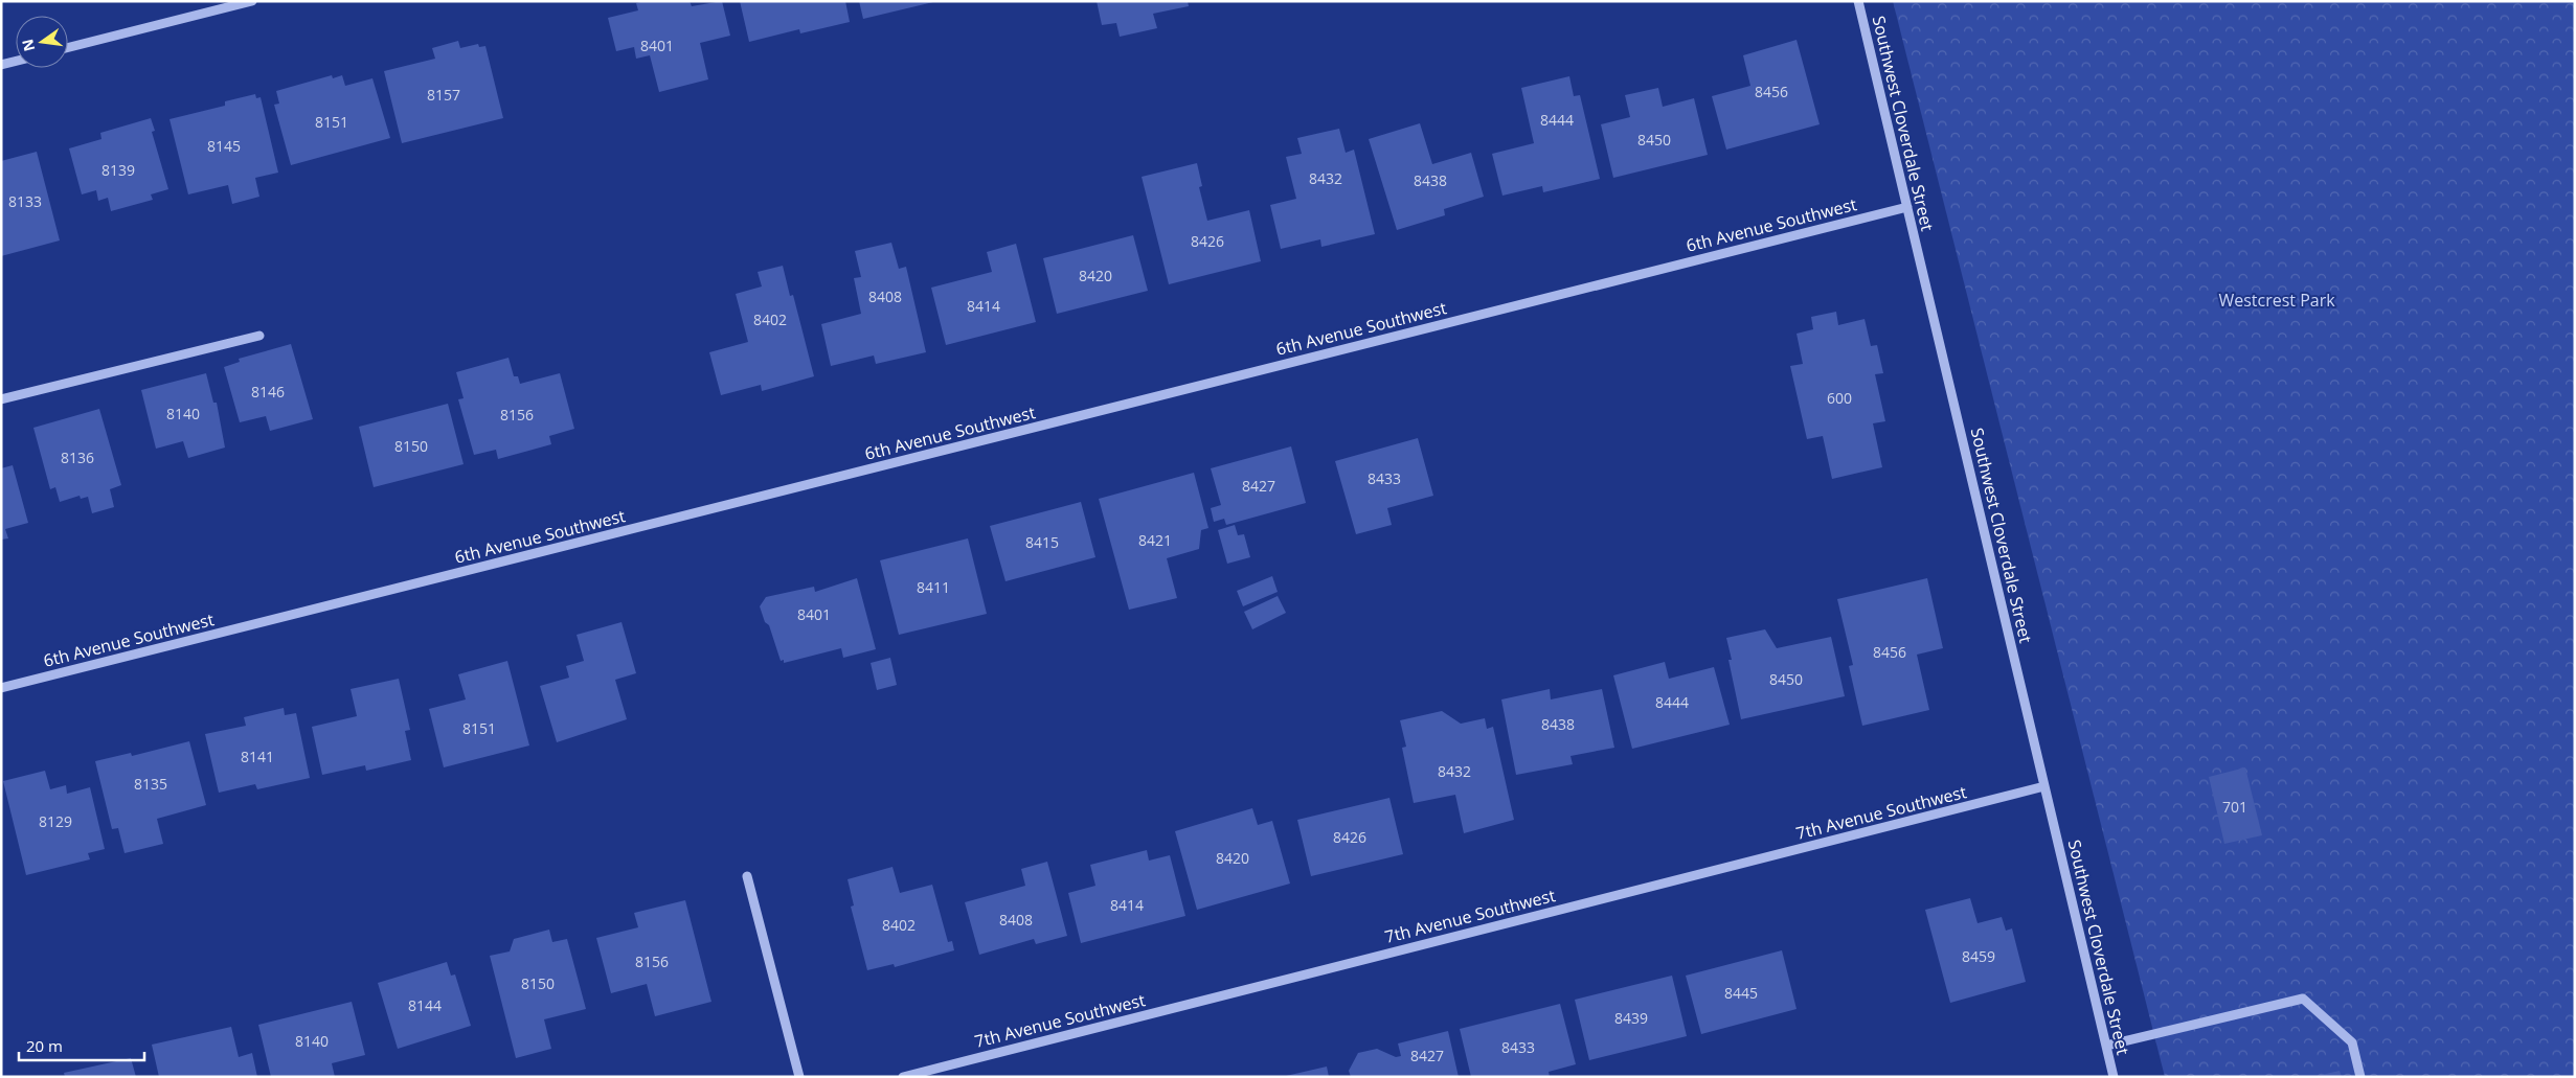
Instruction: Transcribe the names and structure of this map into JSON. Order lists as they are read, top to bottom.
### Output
{
  "streets": {
    "street": ["Southwest Cloverdale Street", "6th Avenue Southwest", "7th Avenue Southwest"]
  },
  "crossings": [
    ["Southwest Cloverdale Street", "6th Avenue Southwest"],
    ["Southwest Cloverdale Street", "7th Avenue Southwest"]
  ],
  "parks": ["Westcrest Park"],
  "house_numbers": [
    "8401",
    "8456",
    "8157",
    "8444",
    "8151",
    "8450",
    "8145",
    "8139",
    "8432",
    "8438",
    "8133",
    "8426",
    "8420",
    "8408",
    "8414",
    "8402",
    "8146",
    "600",
    "8140",
    "8156",
    "8150",
    "8136",
    "8433",
    "8427",
    "8421",
    "8415",
    "8411",
    "8401",
    "8456",
    "8450",
    "8444",
    "8438",
    "8151",
    "8141",
    "8432",
    "8135",
    "701",
    "8129",
    "8426",
    "8420",
    "8414",
    "8408",
    "8402",
    "8459",
    "8156",
    "8150",
    "8445",
    "8144",
    "8439",
    "8140",
    "8433",
    "8427"
  ],
  "scale_bar": "20 m",
  "north": "left"
}
